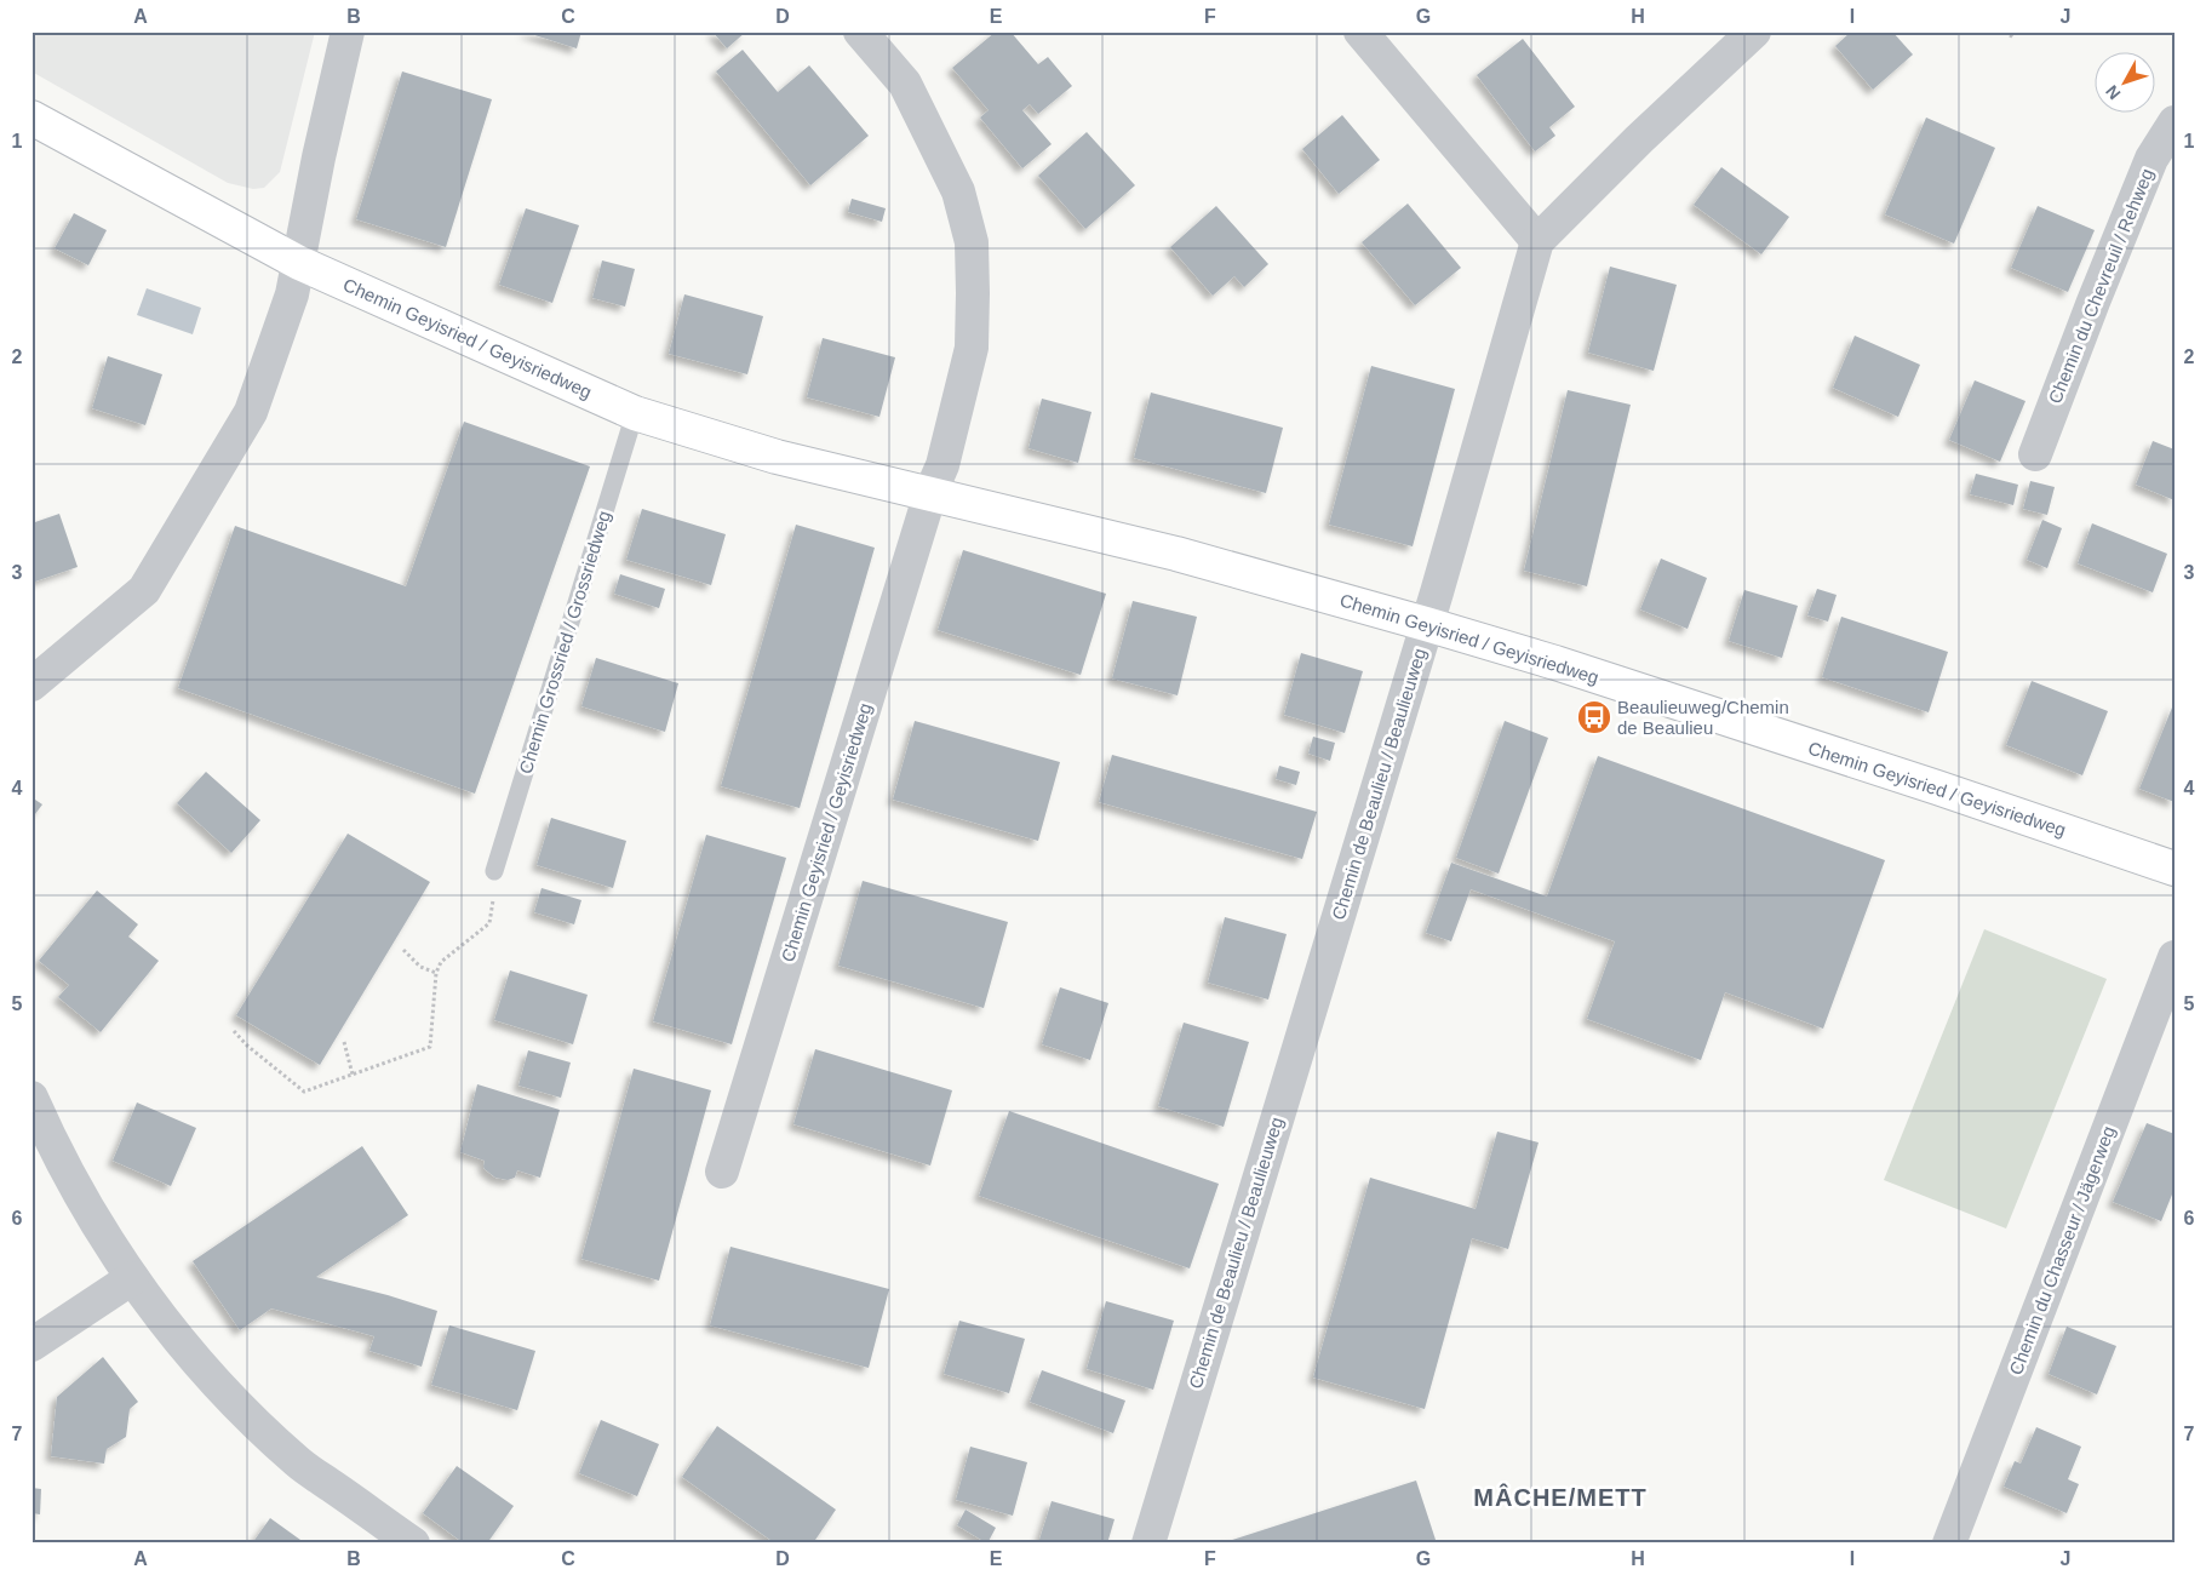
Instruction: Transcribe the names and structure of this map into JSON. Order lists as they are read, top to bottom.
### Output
{
  "streets": {
    "street": [
      "Chemin du Chevreuil / Rehweg",
      "Chemin Geyisried / Geyisriedweg",
      "Chemin de Beaulieu / Beaulieuweg",
      "Chemin du Chasseur / Jägerweg"
    ],
    "lane": ["Chemin Grossried / Grossriedweg"]
  },
  "crossings": [
    ["Chemin Geyisried / Geyisriedweg", "Chemin Grossried / Grossriedweg"],
    ["Chemin Geyisried / Geyisriedweg", "Chemin de Beaulieu / Beaulieuweg"]
  ],
  "districts": ["MÂCHE/METT"],
  "places": {
    "bus stop": ["Beaulieuweg/Chemin de Beaulieu"]
  },
  "north": "bottom left",
  "grid": {
    "columns": [
      "A",
      "B",
      "C",
      "D",
      "E",
      "F",
      "G",
      "H",
      "I",
      "J"
    ],
    "rows": [
      "1",
      "2",
      "3",
      "4",
      "5",
      "6",
      "7"
    ]
  }
}
